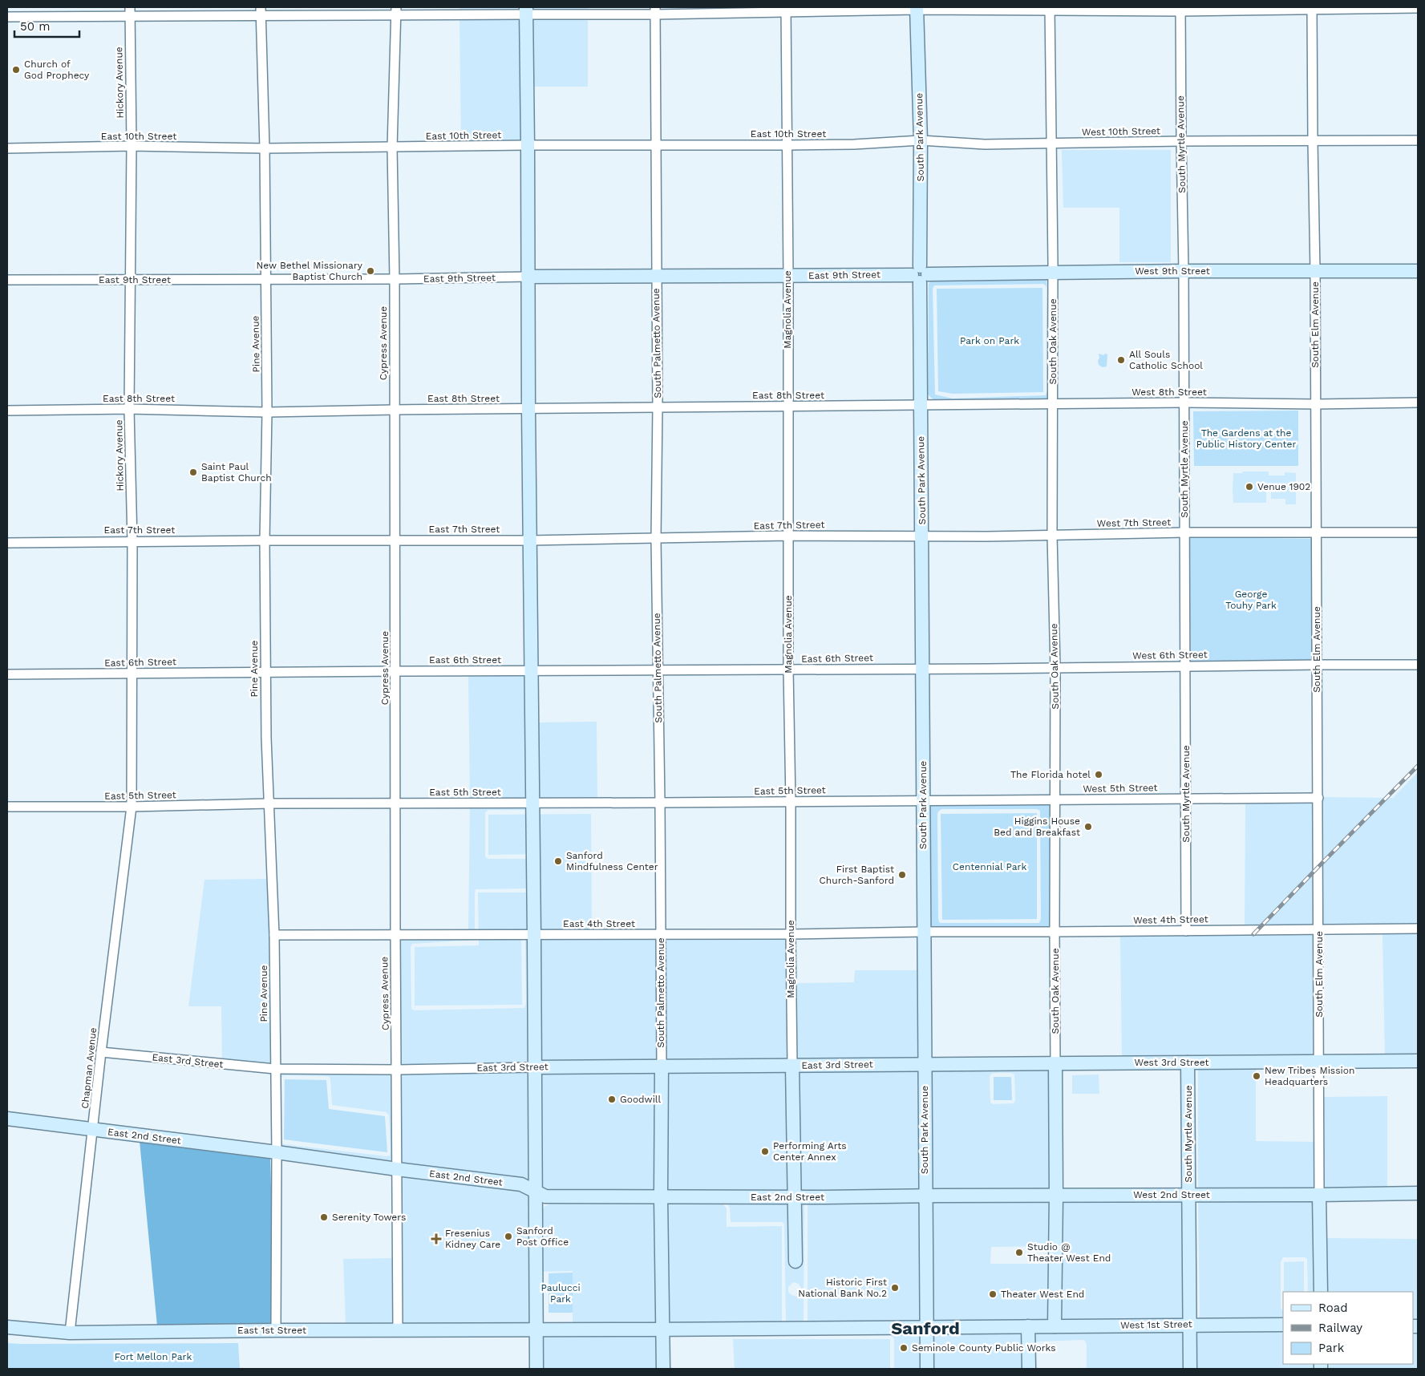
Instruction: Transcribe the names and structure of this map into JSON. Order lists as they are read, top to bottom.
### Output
{
  "streets": {
    "street": [
      "Hickory Avenue",
      "West 10th Street",
      "East 10th Street",
      "South Park Avenue",
      "South Myrtle Avenue",
      "West 9th Street",
      "East 9th Street",
      "Magnolia Avenue",
      "South Elm Avenue",
      "South Oak Avenue",
      "Cypress Avenue",
      "South Palmetto Avenue",
      "Pine Avenue",
      "West 8th Street",
      "East 8th Street",
      "West 7th Street",
      "East 7th Street",
      "West 6th Street",
      "East 6th Street",
      "West 5th Street",
      "East 5th Street",
      "West 4th Street",
      "East 4th Street",
      "East 3rd Street",
      "West 3rd Street",
      "Chapman Avenue",
      "East 2nd Street",
      "West 2nd Street",
      "West 1st Street",
      "East 1st Street"
    ]
  },
  "crossings": [
    ["Hickory Avenue", "East 10th Street"],
    ["Hickory Avenue", "East 9th Street"],
    ["Hickory Avenue", "East 8th Street"],
    ["Hickory Avenue", "East 7th Street"],
    ["Hickory Avenue", "East 6th Street"],
    ["Hickory Avenue", "East 5th Street"],
    ["Hickory Avenue", "Chapman Avenue"],
    ["West 10th Street", "East 10th Street"],
    ["West 10th Street", "South Park Avenue"],
    ["West 10th Street", "South Myrtle Avenue"],
    ["West 10th Street", "South Elm Avenue"],
    ["West 10th Street", "South Oak Avenue"],
    ["East 10th Street", "South Park Avenue"],
    ["East 10th Street", "Magnolia Avenue"],
    ["East 10th Street", "Cypress Avenue"],
    ["East 10th Street", "South Palmetto Avenue"],
    ["East 10th Street", "Pine Avenue"],
    ["South Park Avenue", "West 9th Street"],
    ["South Park Avenue", "East 9th Street"],
    ["South Park Avenue", "West 8th Street"],
    ["South Park Avenue", "East 8th Street"],
    ["South Park Avenue", "West 7th Street"],
    ["South Park Avenue", "East 7th Street"],
    ["South Park Avenue", "West 6th Street"],
    ["South Park Avenue", "East 6th Street"],
    ["South Park Avenue", "West 5th Street"],
    ["South Park Avenue", "East 5th Street"],
    ["South Park Avenue", "West 4th Street"],
    ["South Park Avenue", "East 4th Street"],
    ["South Park Avenue", "East 3rd Street"],
    ["South Park Avenue", "West 3rd Street"],
    ["South Park Avenue", "East 2nd Street"],
    ["South Park Avenue", "West 2nd Street"],
    ["South Park Avenue", "West 1st Street"],
    ["South Myrtle Avenue", "West 9th Street"],
    ["South Myrtle Avenue", "West 8th Street"],
    ["South Myrtle Avenue", "West 7th Street"],
    ["South Myrtle Avenue", "West 6th Street"],
    ["South Myrtle Avenue", "West 5th Street"],
    ["South Myrtle Avenue", "West 4th Street"],
    ["South Myrtle Avenue", "West 3rd Street"],
    ["South Myrtle Avenue", "West 2nd Street"],
    ["South Myrtle Avenue", "West 1st Street"],
    ["West 9th Street", "East 9th Street"],
    ["West 9th Street", "South Elm Avenue"],
    ["West 9th Street", "South Oak Avenue"],
    ["East 9th Street", "Magnolia Avenue"],
    ["East 9th Street", "Cypress Avenue"],
    ["East 9th Street", "South Palmetto Avenue"],
    ["East 9th Street", "Pine Avenue"],
    ["Magnolia Avenue", "East 8th Street"],
    ["Magnolia Avenue", "East 7th Street"],
    ["Magnolia Avenue", "East 6th Street"],
    ["Magnolia Avenue", "East 5th Street"],
    ["Magnolia Avenue", "East 4th Street"],
    ["Magnolia Avenue", "East 3rd Street"],
    ["Magnolia Avenue", "East 2nd Street"],
    ["South Elm Avenue", "West 8th Street"],
    ["South Elm Avenue", "West 7th Street"],
    ["South Elm Avenue", "West 6th Street"],
    ["South Elm Avenue", "West 5th Street"],
    ["South Elm Avenue", "West 4th Street"],
    ["South Elm Avenue", "West 3rd Street"],
    ["South Elm Avenue", "West 2nd Street"],
    ["South Oak Avenue", "West 8th Street"],
    ["South Oak Avenue", "West 7th Street"],
    ["South Oak Avenue", "West 6th Street"],
    ["South Oak Avenue", "West 5th Street"],
    ["South Oak Avenue", "West 4th Street"],
    ["South Oak Avenue", "West 3rd Street"],
    ["South Oak Avenue", "West 2nd Street"],
    ["South Oak Avenue", "West 1st Street"],
    ["Cypress Avenue", "East 8th Street"],
    ["Cypress Avenue", "East 7th Street"],
    ["Cypress Avenue", "East 6th Street"],
    ["Cypress Avenue", "East 5th Street"],
    ["Cypress Avenue", "East 4th Street"],
    ["Cypress Avenue", "East 3rd Street"],
    ["Cypress Avenue", "East 2nd Street"],
    ["Cypress Avenue", "East 1st Street"],
    ["South Palmetto Avenue", "East 8th Street"],
    ["South Palmetto Avenue", "East 7th Street"],
    ["South Palmetto Avenue", "East 6th Street"],
    ["South Palmetto Avenue", "East 5th Street"],
    ["South Palmetto Avenue", "East 4th Street"],
    ["South Palmetto Avenue", "East 3rd Street"],
    ["South Palmetto Avenue", "East 2nd Street"],
    ["South Palmetto Avenue", "West 1st Street"],
    ["South Palmetto Avenue", "East 1st Street"],
    ["Pine Avenue", "East 8th Street"],
    ["Pine Avenue", "East 7th Street"],
    ["Pine Avenue", "East 6th Street"],
    ["Pine Avenue", "East 5th Street"],
    ["Pine Avenue", "East 4th Street"],
    ["Pine Avenue", "East 3rd Street"],
    ["Pine Avenue", "East 2nd Street"],
    ["Pine Avenue", "East 1st Street"],
    ["West 8th Street", "East 8th Street"],
    ["West 7th Street", "East 7th Street"],
    ["West 6th Street", "East 6th Street"],
    ["West 5th Street", "East 5th Street"],
    ["East 5th Street", "Chapman Avenue"],
    ["West 4th Street", "East 4th Street"],
    ["East 3rd Street", "West 3rd Street"],
    ["East 3rd Street", "Chapman Avenue"],
    ["Chapman Avenue", "East 2nd Street"],
    ["Chapman Avenue", "East 1st Street"],
    ["East 2nd Street", "West 2nd Street"],
    ["West 1st Street", "East 1st Street"]
  ],
  "districts": ["Sanford"],
  "parks": [
    "Park on Park",
    "The Gardens at the Public History Center",
    "George Touhy Park",
    "Centennial Park",
    "Paulucci Park",
    "Fort Mellon Park"
  ],
  "places": {
    "other": [
      "Church of God Prophecy",
      "New Bethel Missionary Baptist Church",
      "All Souls Catholic School",
      "Saint Paul Baptist Church",
      "Venue 1902",
      "The Florida hotel",
      "Higgins House Bed and Breakfast",
      "Sanford Mindfulness Center",
      "First Baptist Church-Sanford",
      "New Tribes Mission Headquarters",
      "Goodwill",
      "Performing Arts Center Annex",
      "Serenity Towers",
      "Sanford Post Office",
      "Studio @ Theater West End",
      "Historic First National Bank No.2",
      "Theater West End",
      "Seminole County Public Works"
    ],
    "health": ["Fresenius Kidney Care"]
  },
  "legend": ["Road", "Railway", "Park"],
  "scale_bar": "50 m"
}
